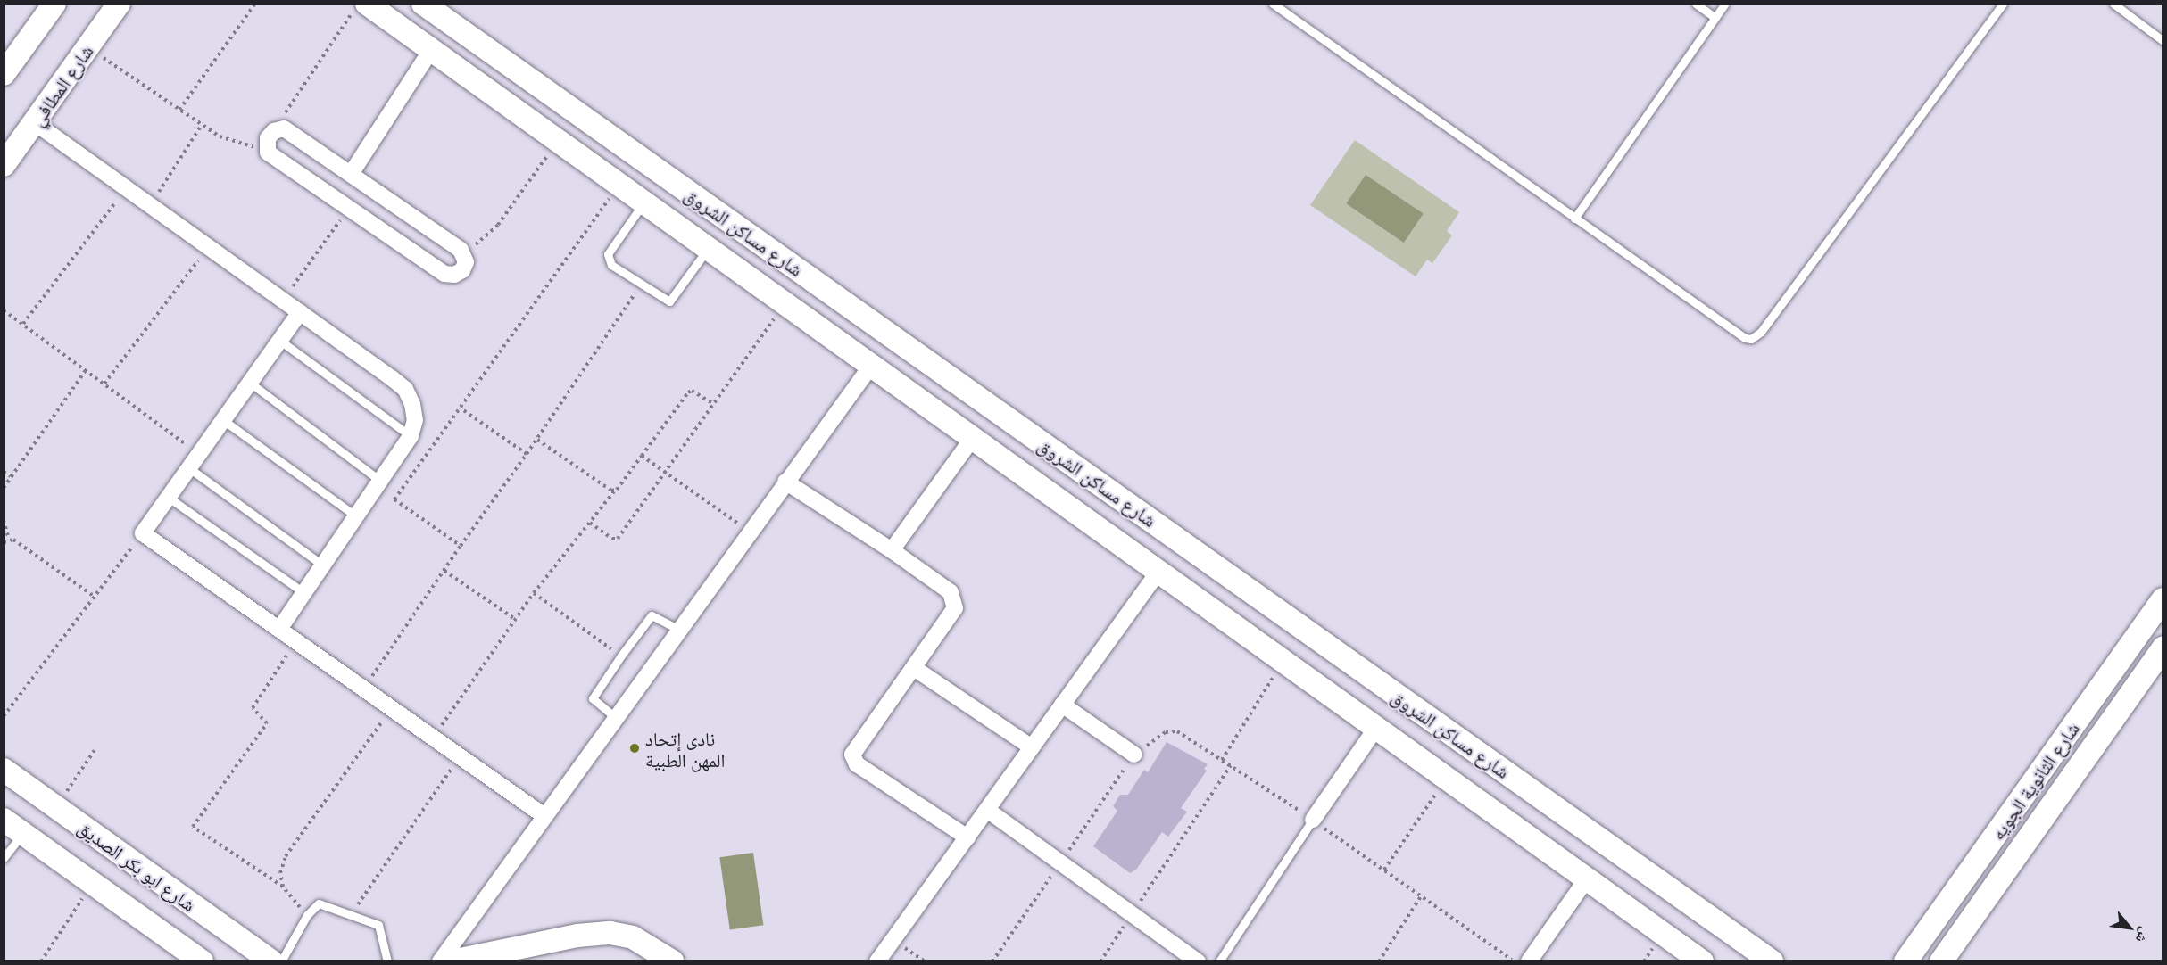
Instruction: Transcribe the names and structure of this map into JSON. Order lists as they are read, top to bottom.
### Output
{
  "streets": {
    "street": [
      "شارع المطافي",
      "شارع مساكن الشروق",
      "شارع الثانوية الجويه",
      "شارع ابو بكر الصديق"
    ]
  },
  "places": ["نادى إتحاد المهن الطبية"],
  "north": "bottom right"
}
